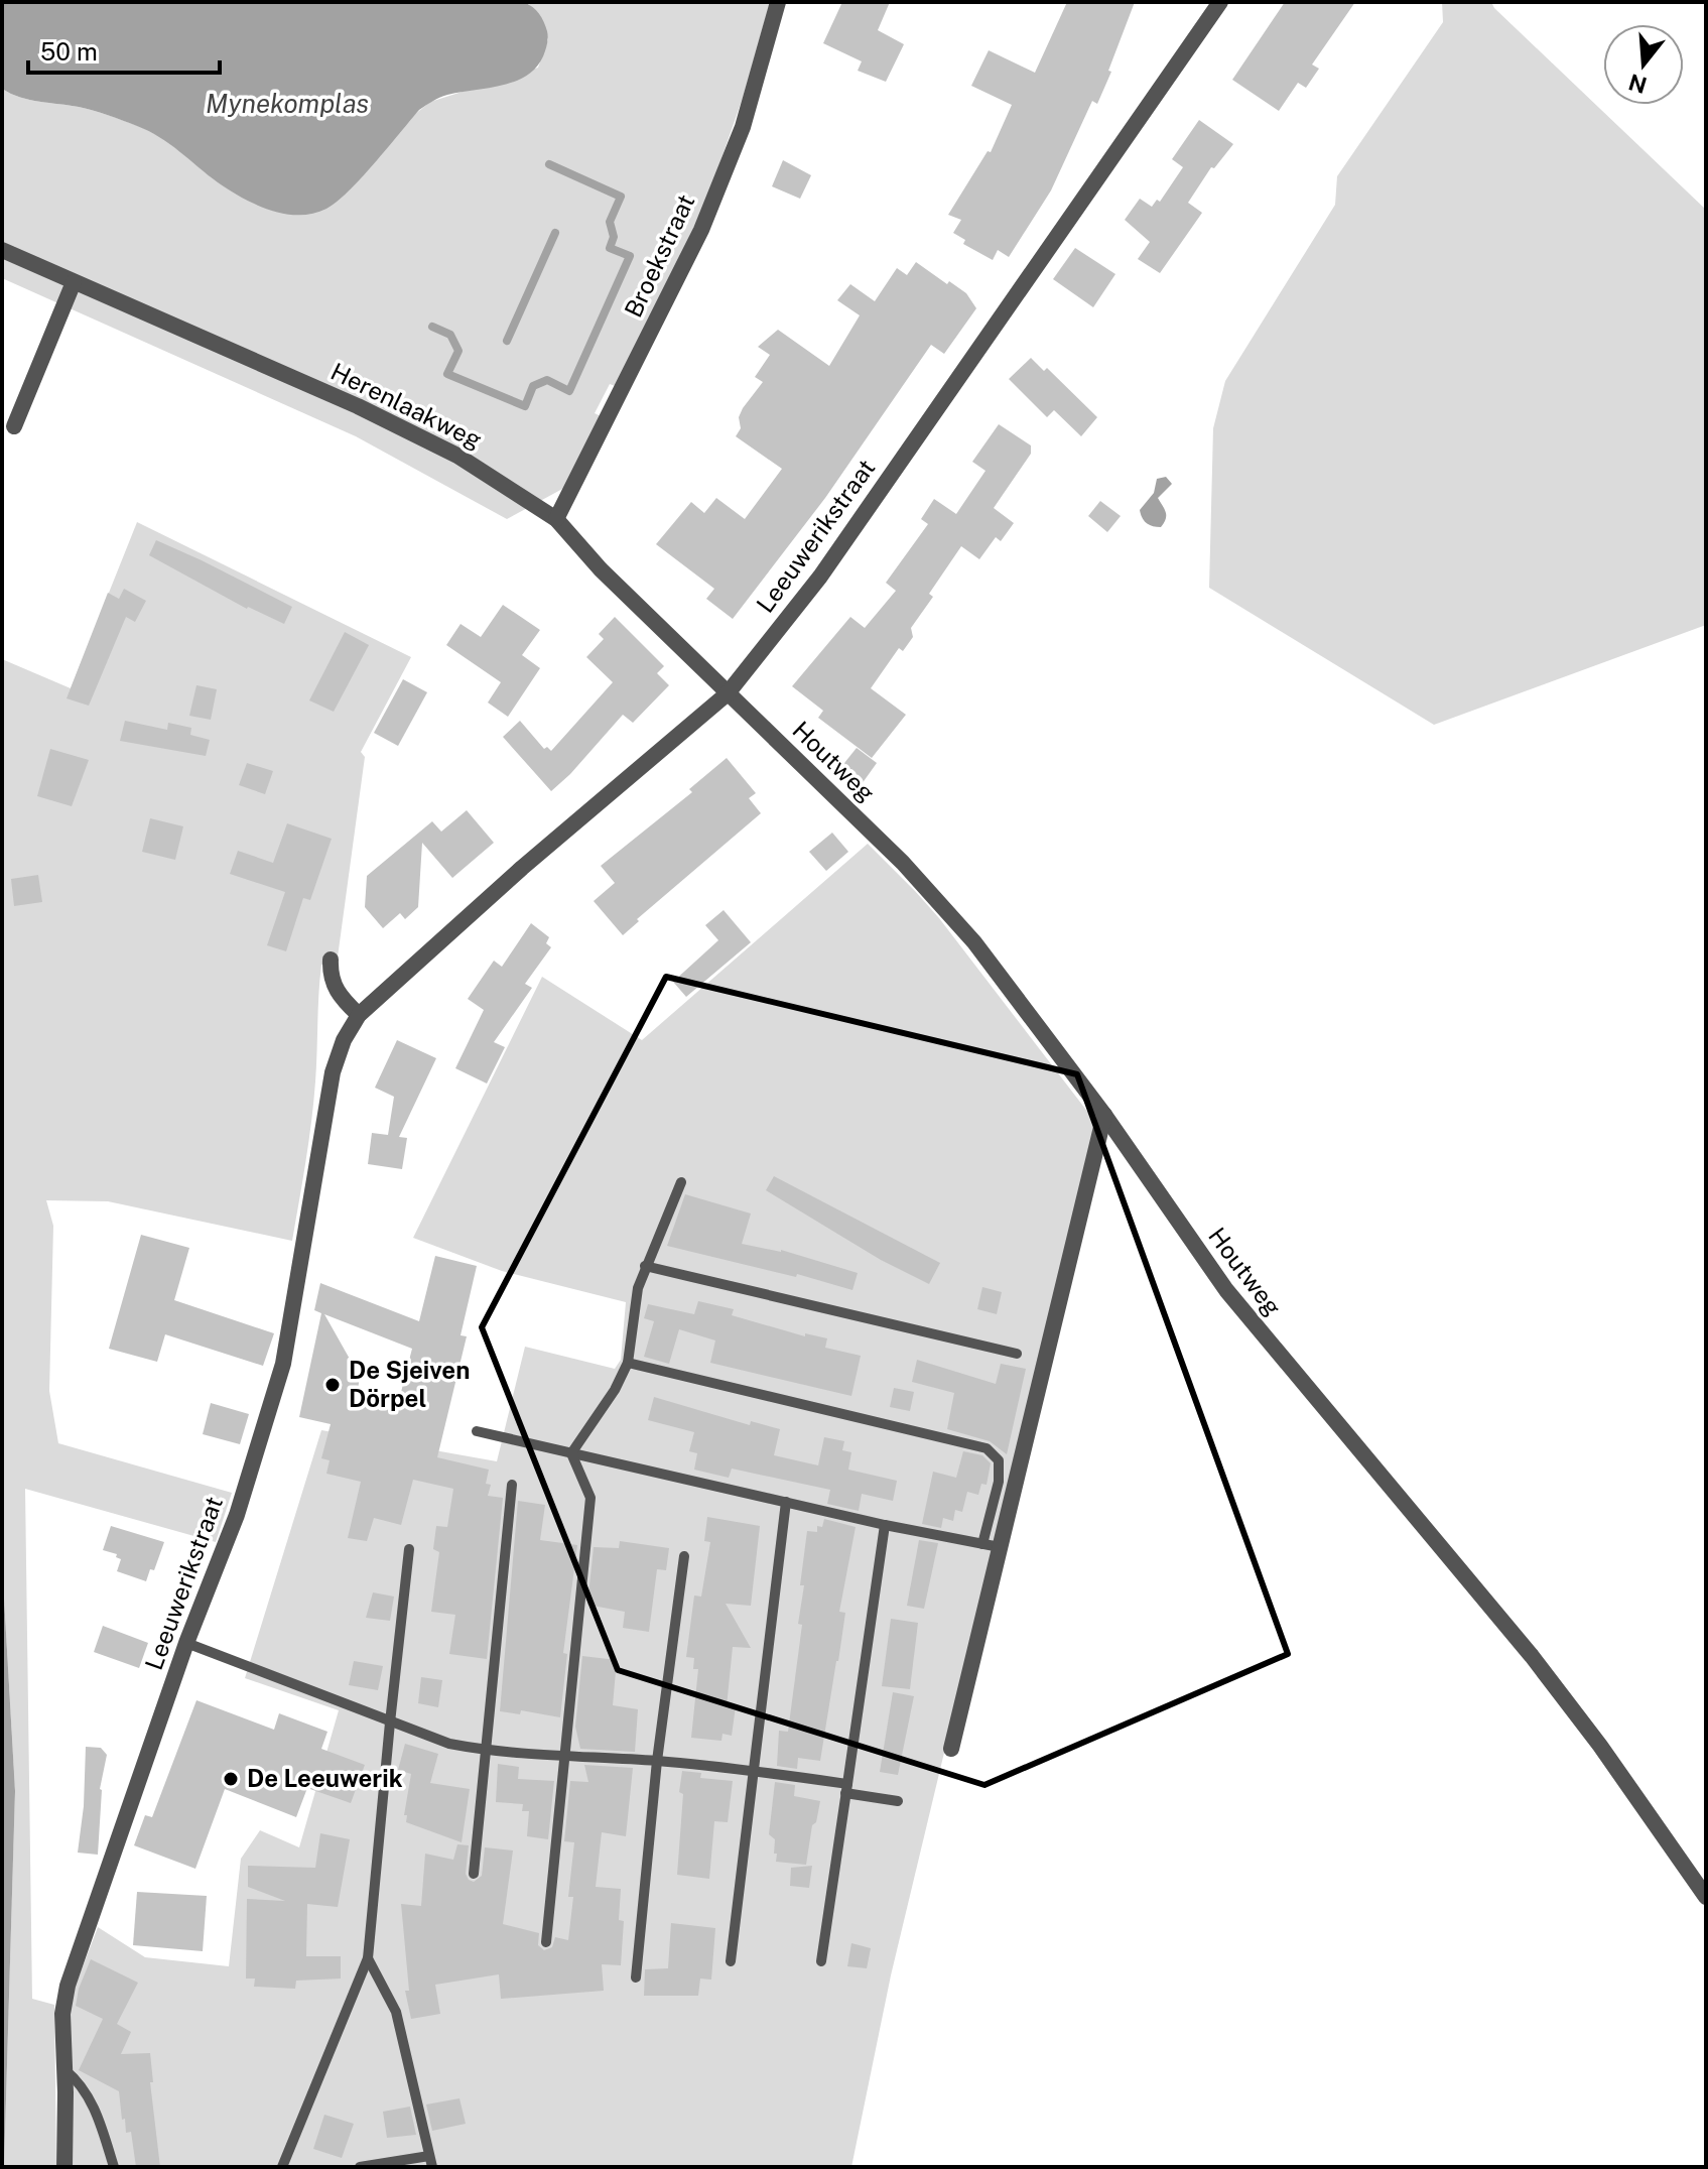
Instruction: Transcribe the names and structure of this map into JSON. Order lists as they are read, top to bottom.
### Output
{
  "streets": {
    "street": [
      "Broekstraat",
      "Herenlaakweg",
      "Leeuwerikstraat",
      "Houtweg"
    ]
  },
  "crossings": [
    ["Broekstraat", "Herenlaakweg"],
    ["Herenlaakweg", "Leeuwerikstraat"],
    ["Herenlaakweg", "Houtweg"],
    ["Leeuwerikstraat", "Houtweg"]
  ],
  "water": ["Mynekomplas"],
  "places": ["De Sjeiven Dörpel", "De Leeuwerik"],
  "scale_bar": "50 m",
  "north": "bottom"
}
